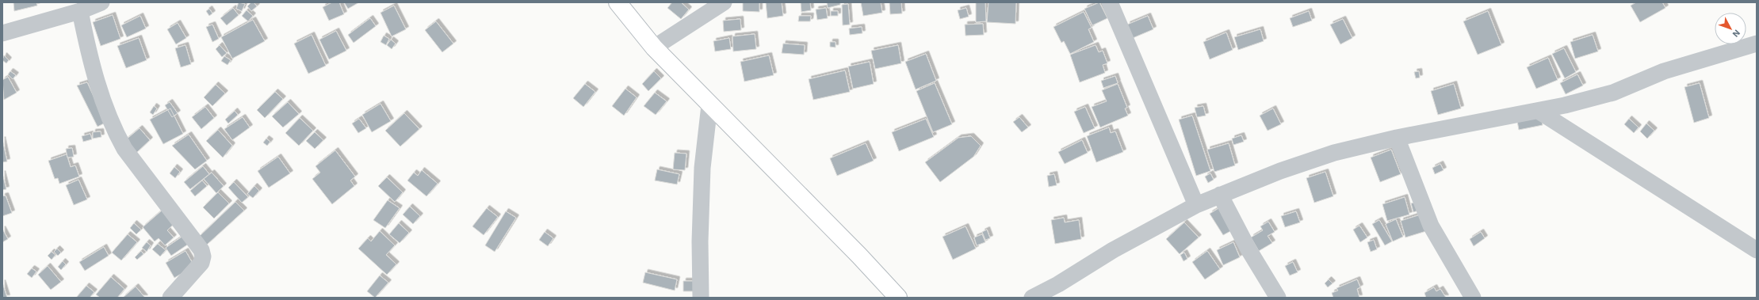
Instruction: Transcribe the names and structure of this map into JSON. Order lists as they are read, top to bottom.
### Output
{
  "north": "bottom right"
}
